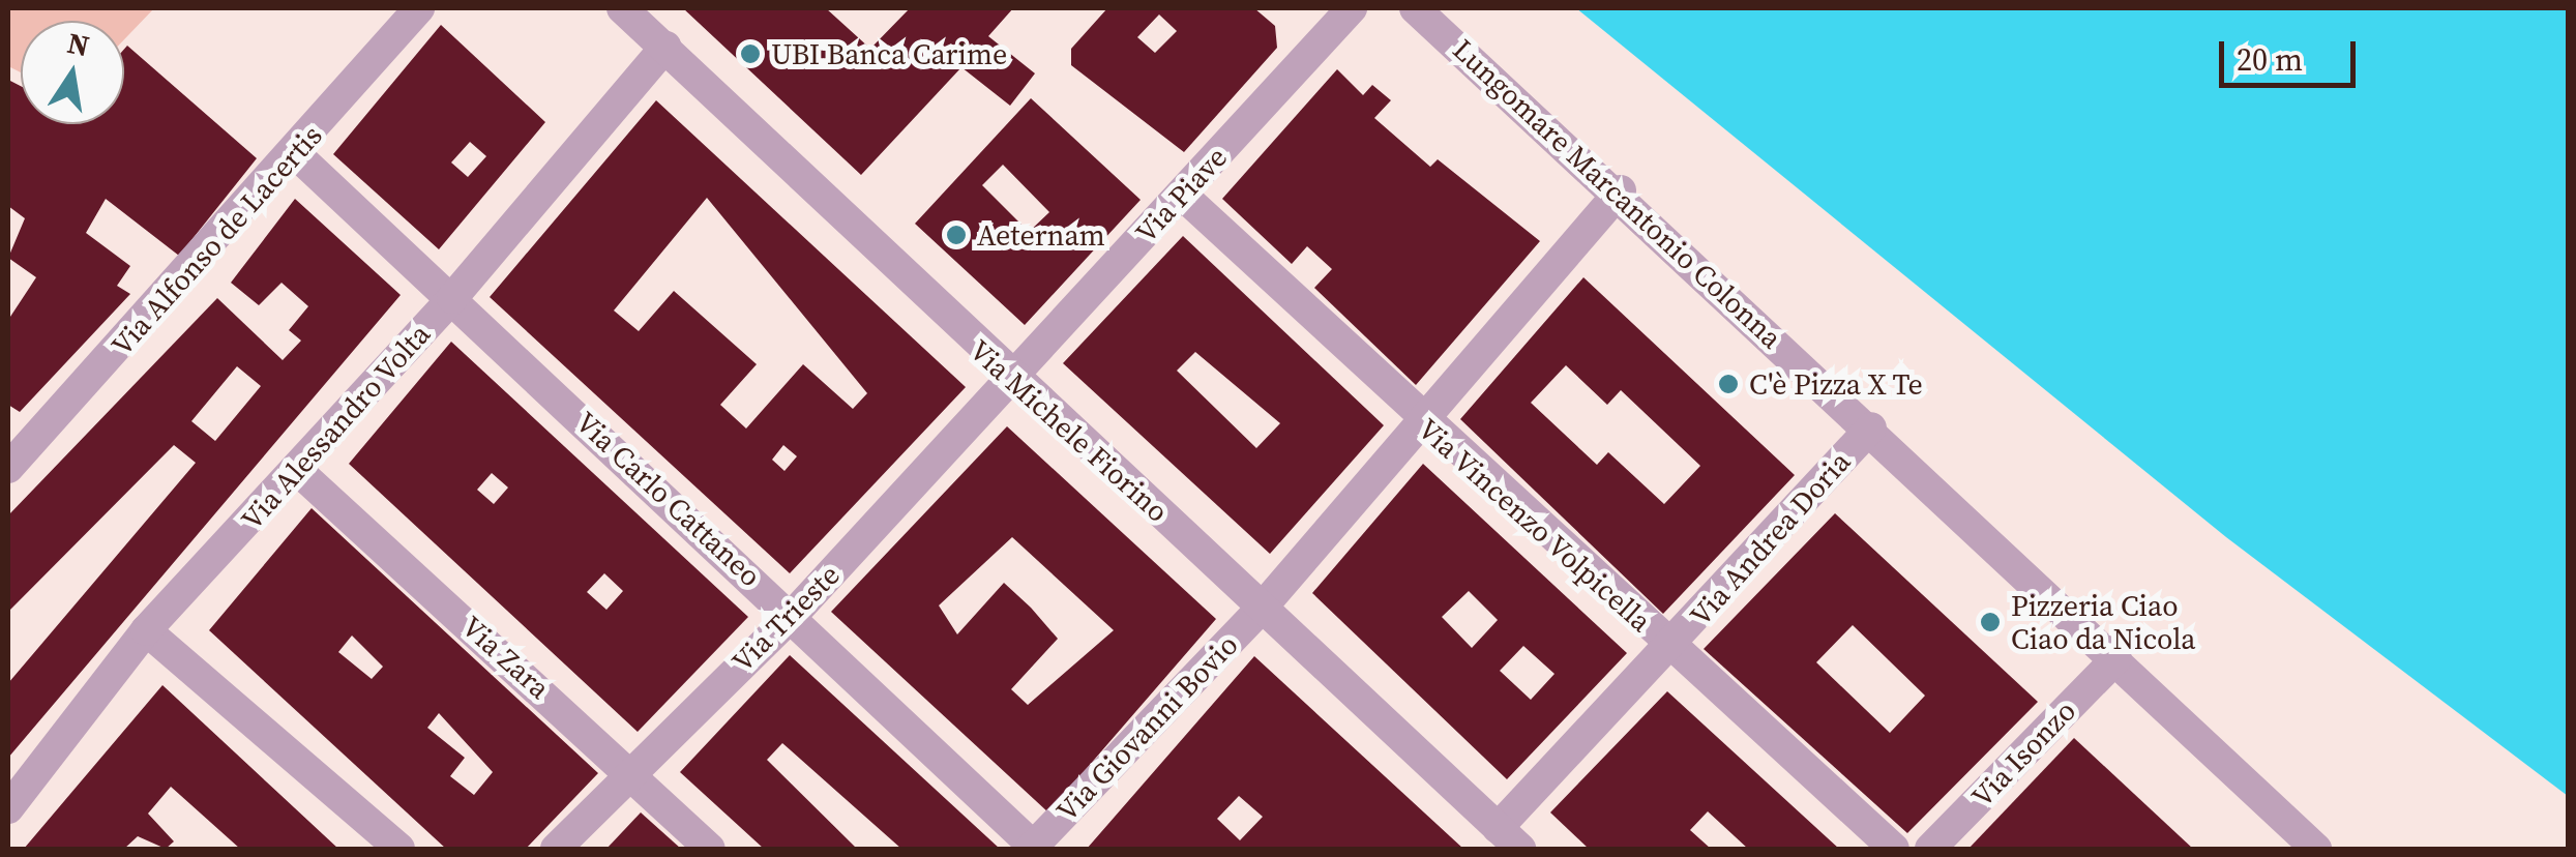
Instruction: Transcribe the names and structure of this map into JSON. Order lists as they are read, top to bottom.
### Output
{
  "streets": {
    "street": [
      "Lungomare Marcantonio Colonna",
      "Via Piave",
      "Via Alfonso de Lacertis",
      "Via Alessandro Volta",
      "Via Michele Fiorino",
      "Via Carlo Cattaneo",
      "Via Vincenzo Volpicella",
      "Via Andrea Doria",
      "Via Trieste",
      "Via Zara",
      "Via Giovanni Bovio",
      "Via Isonzo"
    ]
  },
  "crossings": [
    ["Lungomare Marcantonio Colonna", "Via Andrea Doria"],
    ["Lungomare Marcantonio Colonna", "Via Giovanni Bovio"],
    ["Lungomare Marcantonio Colonna", "Via Isonzo"],
    ["Via Piave", "Via Michele Fiorino"],
    ["Via Piave", "Via Vincenzo Volpicella"],
    ["Via Piave", "Via Trieste"],
    ["Via Alfonso de Lacertis", "Via Carlo Cattaneo"],
    ["Via Alessandro Volta", "Via Michele Fiorino"],
    ["Via Alessandro Volta", "Via Carlo Cattaneo"],
    ["Via Alessandro Volta", "Via Zara"],
    ["Via Michele Fiorino", "Via Andrea Doria"],
    ["Via Michele Fiorino", "Via Trieste"],
    ["Via Michele Fiorino", "Via Giovanni Bovio"],
    ["Via Carlo Cattaneo", "Via Trieste"],
    ["Via Carlo Cattaneo", "Via Giovanni Bovio"],
    ["Via Vincenzo Volpicella", "Via Andrea Doria"],
    ["Via Vincenzo Volpicella", "Via Giovanni Bovio"],
    ["Via Trieste", "Via Zara"]
  ],
  "places": [
    "UBI Banca Carime",
    "Aeternam",
    "C'è Pizza X Te",
    "Pizzeria Ciao Ciao da Nicola"
  ],
  "scale_bar": "20 m",
  "north": "top"
}
